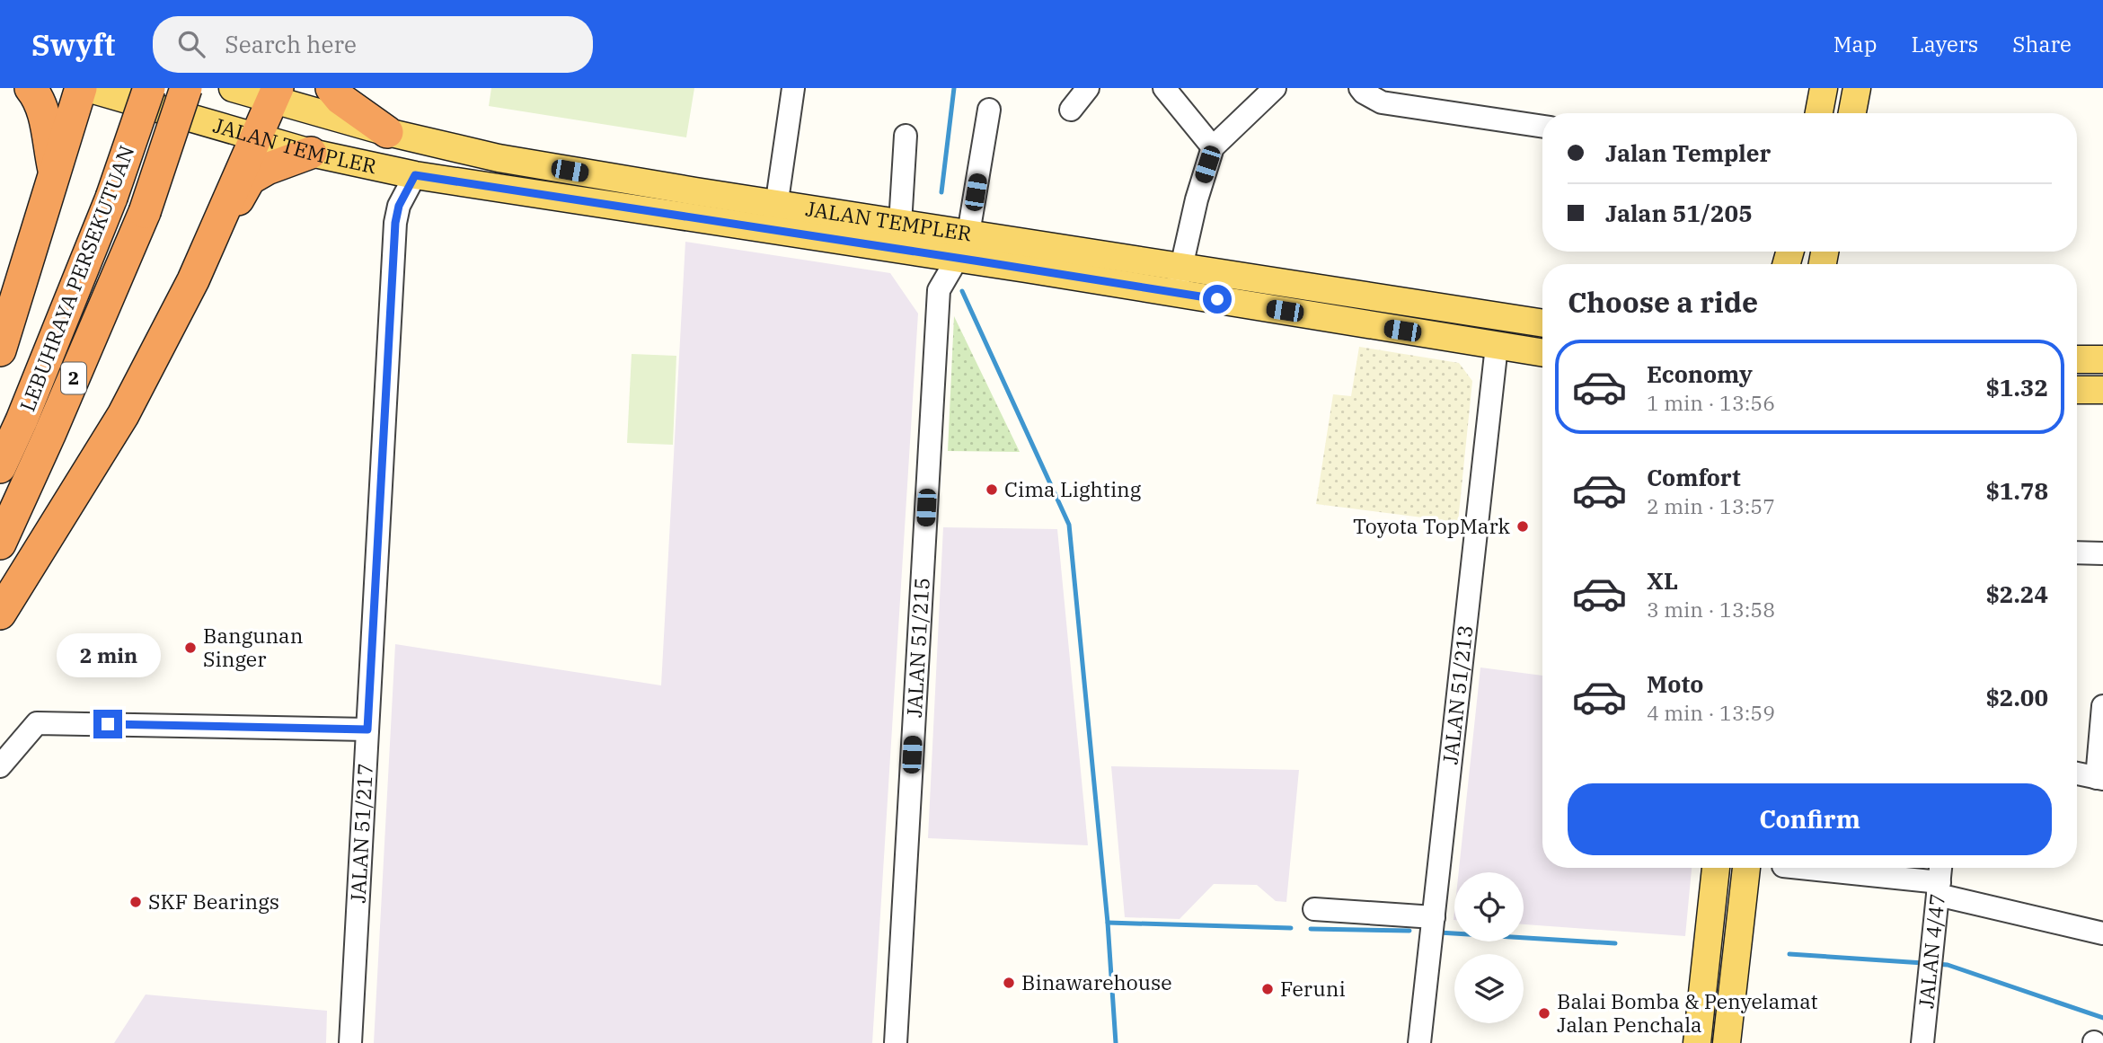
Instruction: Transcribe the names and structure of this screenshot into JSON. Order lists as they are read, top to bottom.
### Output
{
  "streets": {
    "highway": ["LEBUHRAYA PERSEKUTUAN", "2"],
    "main road": ["JALAN TEMPLER"],
    "street": [
      "JALAN 51/215",
      "JALAN 51/213",
      "JALAN 51/217",
      "JALAN 4/47"
    ]
  },
  "crossings": [
    ["JALAN TEMPLER", "JALAN 51/215"],
    ["JALAN TEMPLER", "JALAN 51/213"],
    ["JALAN TEMPLER", "JALAN 51/217"]
  ],
  "places": [
    "Cima Lighting",
    "Toyota TopMark",
    "Bangunan Singer",
    "SKF Bearings",
    "Binawarehouse",
    "Feruni",
    "Balai Bomba & Penyelamat Jalan Penchala"
  ],
  "page": {
    "header": "Swyft",
    "search": "Search here",
    "nav": ["Map", "Layers", "Share"],
    "banner": ["Jalan Templer", "Jalan 51/205"],
    "heading": "Choose a ride",
    "list": [
      {
        "name": "Economy",
        "note": "1 min · 13:56",
        "value": "$1.32"
      },
      {
        "name": "Comfort",
        "note": "2 min · 13:57",
        "value": "$1.78"
      },
      {
        "name": "XL",
        "note": "3 min · 13:58",
        "value": "$2.24"
      },
      {
        "name": "Moto",
        "note": "4 min · 13:59",
        "value": "$2.00"
      }
    ],
    "bubble": "2 min",
    "buttons": "Confirm"
  }
}
